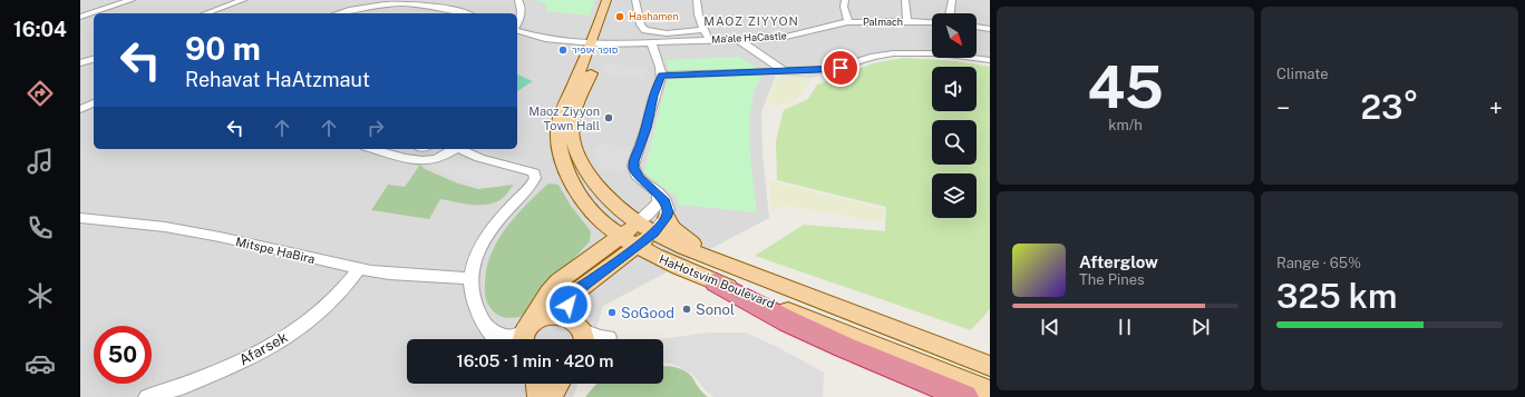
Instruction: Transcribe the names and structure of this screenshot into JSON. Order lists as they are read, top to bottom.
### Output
{
  "streets": {
    "main road": ["HaHotsvim Boulevard"],
    "street": [
      "Palmach",
      "Ma'ale HaCastle",
      "Mitspe HaBira",
      "Afarsek"
    ]
  },
  "crossings": [
    ["Palmach", "Ma'ale HaCastle"],
    ["Ma'ale HaCastle", "HaHotsvim Boulevard"],
    ["Mitspe HaBira", "Afarsek"]
  ],
  "districts": ["MAOZ ZIYYON"],
  "places": [
    "Hashamen",
    "סופר אופיר",
    "Maoz Ziyyon Town Hall",
    "Sonol",
    "SoGood"
  ],
  "north": "bottom right",
  "page": {
    "tabs": "16:04",
    "tile": [
      ["45", "km/h"],
      "Climate",
      ["Range · 65%", "325 km"]
    ],
    "turn": ["90 m", "Rehavat HaAtzmaut"],
    "heat": ["−", "23°", "+"],
    "song": ["Afterglow", "The Pines"],
    "limit": "50",
    "trip": "16:05 · 1 min · 420 m"
  }
}
